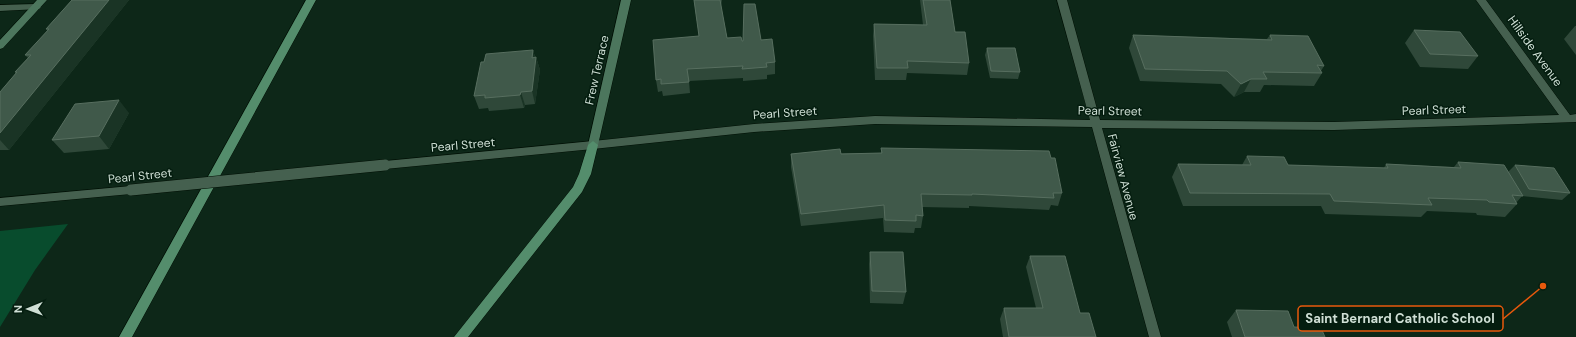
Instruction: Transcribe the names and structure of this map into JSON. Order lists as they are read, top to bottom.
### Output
{
  "streets": {
    "main road": ["Frew Terrace"],
    "street": ["Hillside Avenue", "Pearl Street", "Fairview Avenue"]
  },
  "crossings": [
    ["Hillside Avenue", "Pearl Street"],
    ["Frew Terrace", "Pearl Street"],
    ["Pearl Street", "Fairview Avenue"]
  ],
  "places": ["Saint Bernard Catholic School"],
  "north": "left"
}
